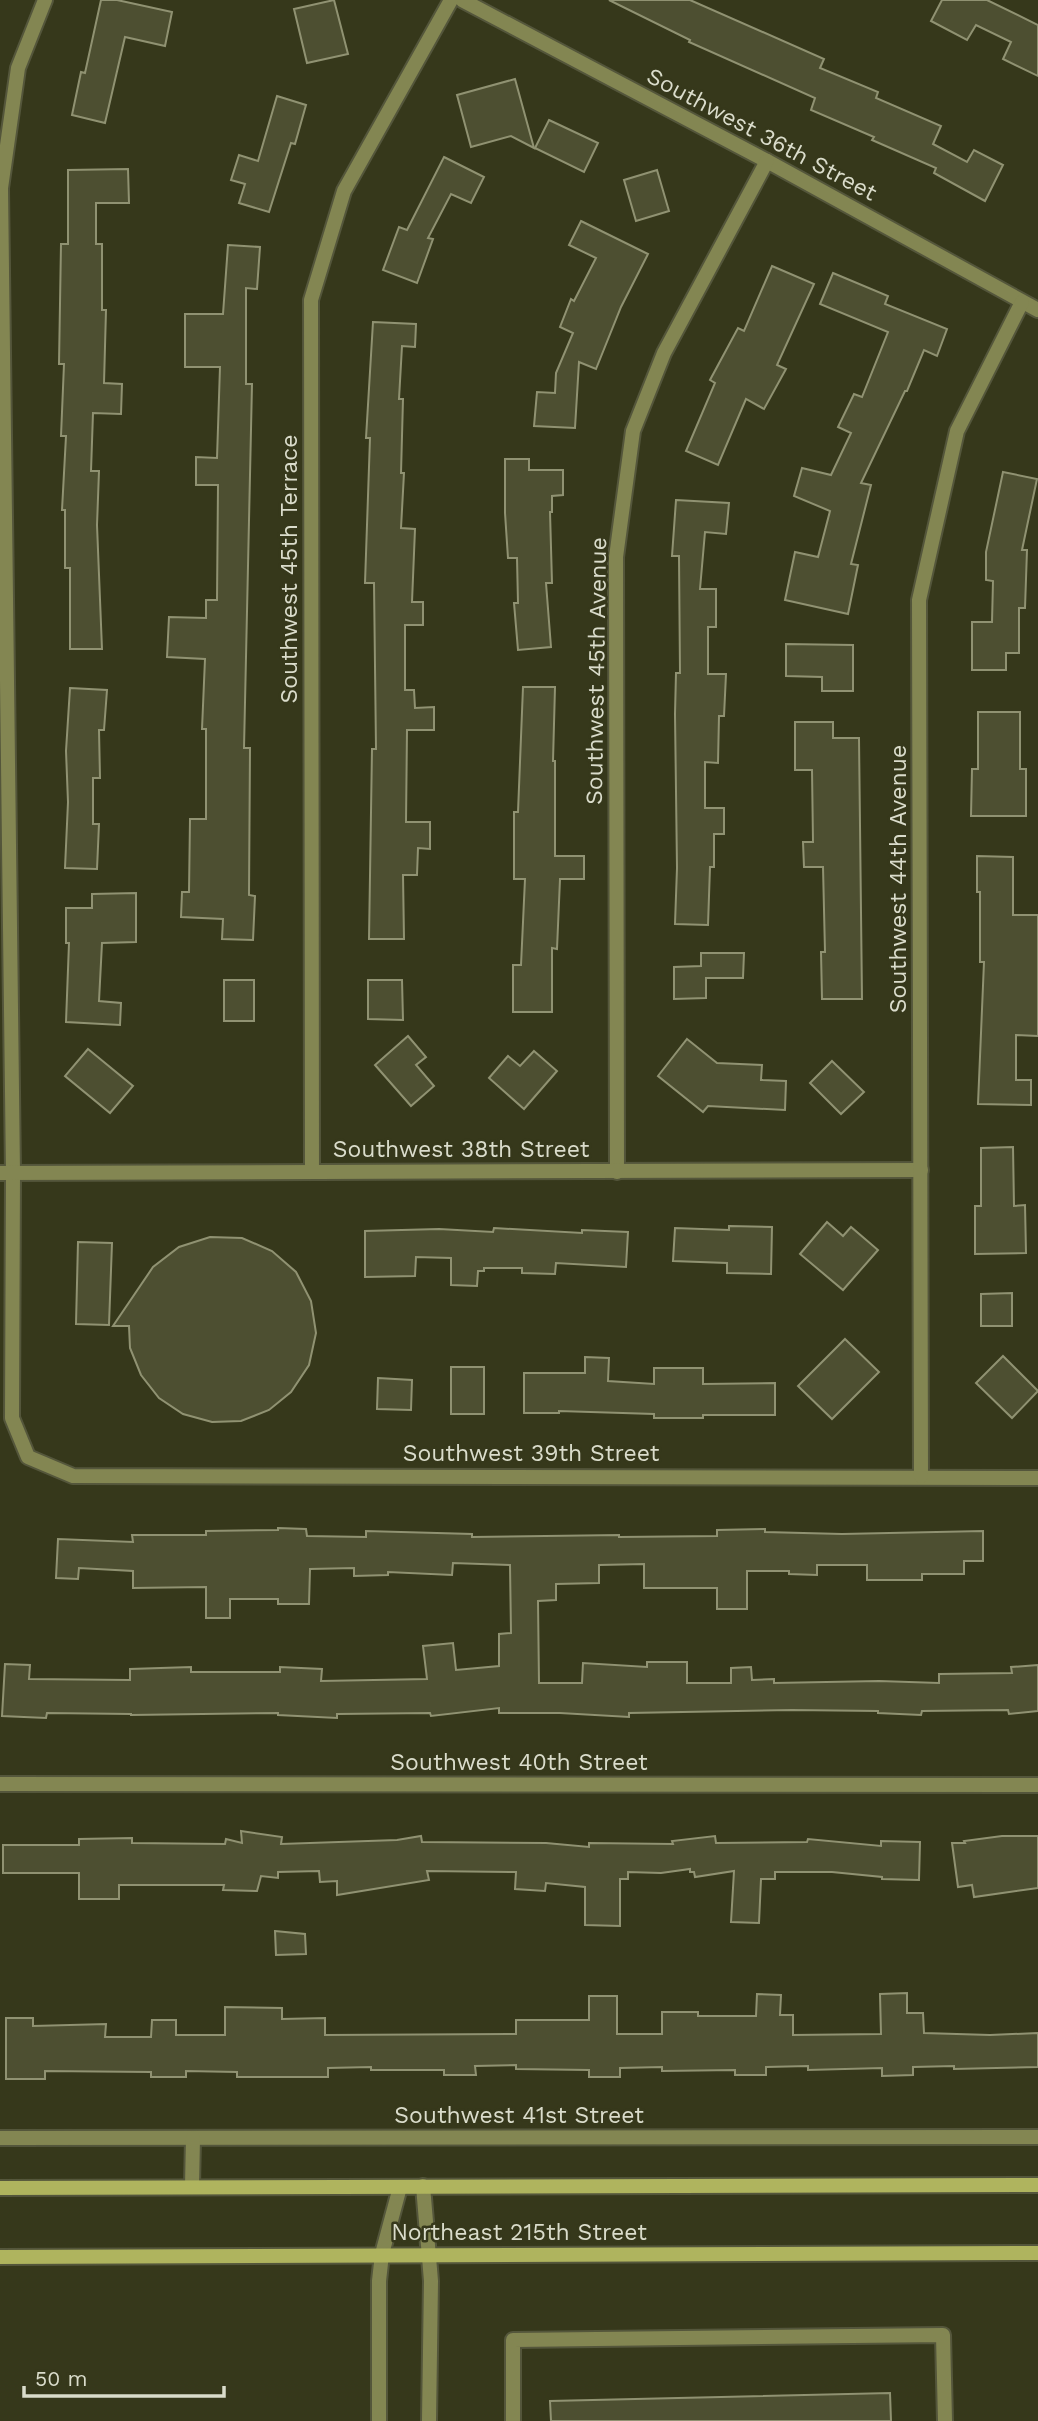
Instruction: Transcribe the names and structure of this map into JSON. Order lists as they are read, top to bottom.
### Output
{
  "streets": {
    "street": [
      "Southwest 36th Street",
      "Southwest 45th Terrace",
      "Southwest 45th Avenue",
      "Southwest 44th Avenue",
      "Southwest 38th Street",
      "Southwest 39th Street",
      "Southwest 40th Street",
      "Southwest 41st Street",
      "Northeast 215th Street"
    ]
  },
  "crossings": [
    ["Southwest 36th Street", "Southwest 45th Avenue"],
    ["Southwest 36th Street", "Southwest 44th Avenue"],
    ["Southwest 45th Terrace", "Southwest 38th Street"],
    ["Southwest 45th Avenue", "Southwest 38th Street"],
    ["Southwest 44th Avenue", "Southwest 38th Street"],
    ["Southwest 44th Avenue", "Southwest 39th Street"],
    ["Southwest 38th Street", "Southwest 39th Street"]
  ],
  "scale_bar": "50 m"
}
